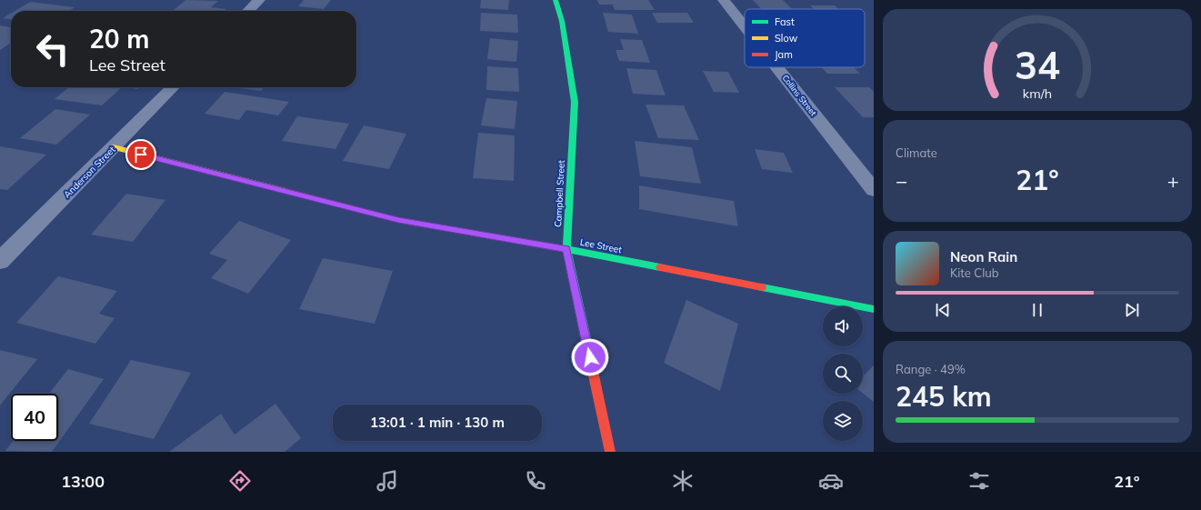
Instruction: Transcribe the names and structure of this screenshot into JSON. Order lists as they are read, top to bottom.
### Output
{
  "streets": {
    "street": [
      "Collins Street",
      "Anderson Street",
      "Campbell Street",
      "Lee Street"
    ]
  },
  "crossings": [
    ["Anderson Street", "Lee Street"],
    ["Campbell Street", "Lee Street"]
  ],
  "legend": ["Fast", "Slow", "Jam"],
  "page": {
    "turn": ["20 m", "Lee Street"],
    "tile": [
      "Climate",
      ["Range · 49%", "245 km"]
    ],
    "heat": ["−", "21°", "+"],
    "song": ["Neon Rain", "Kite Club"],
    "limit": "40",
    "trip": "13:01 · 1 min · 130 m",
    "tabs": ["13:00", "21°"],
    "gauge": ["34", "km/h"]
  }
}
